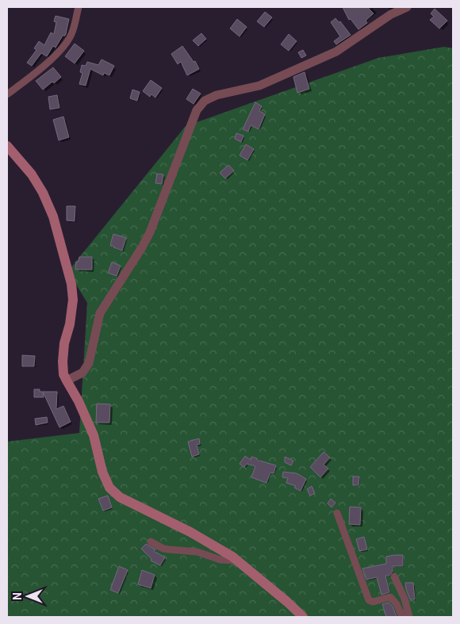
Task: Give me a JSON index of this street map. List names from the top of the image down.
{
  "north": "left"
}
